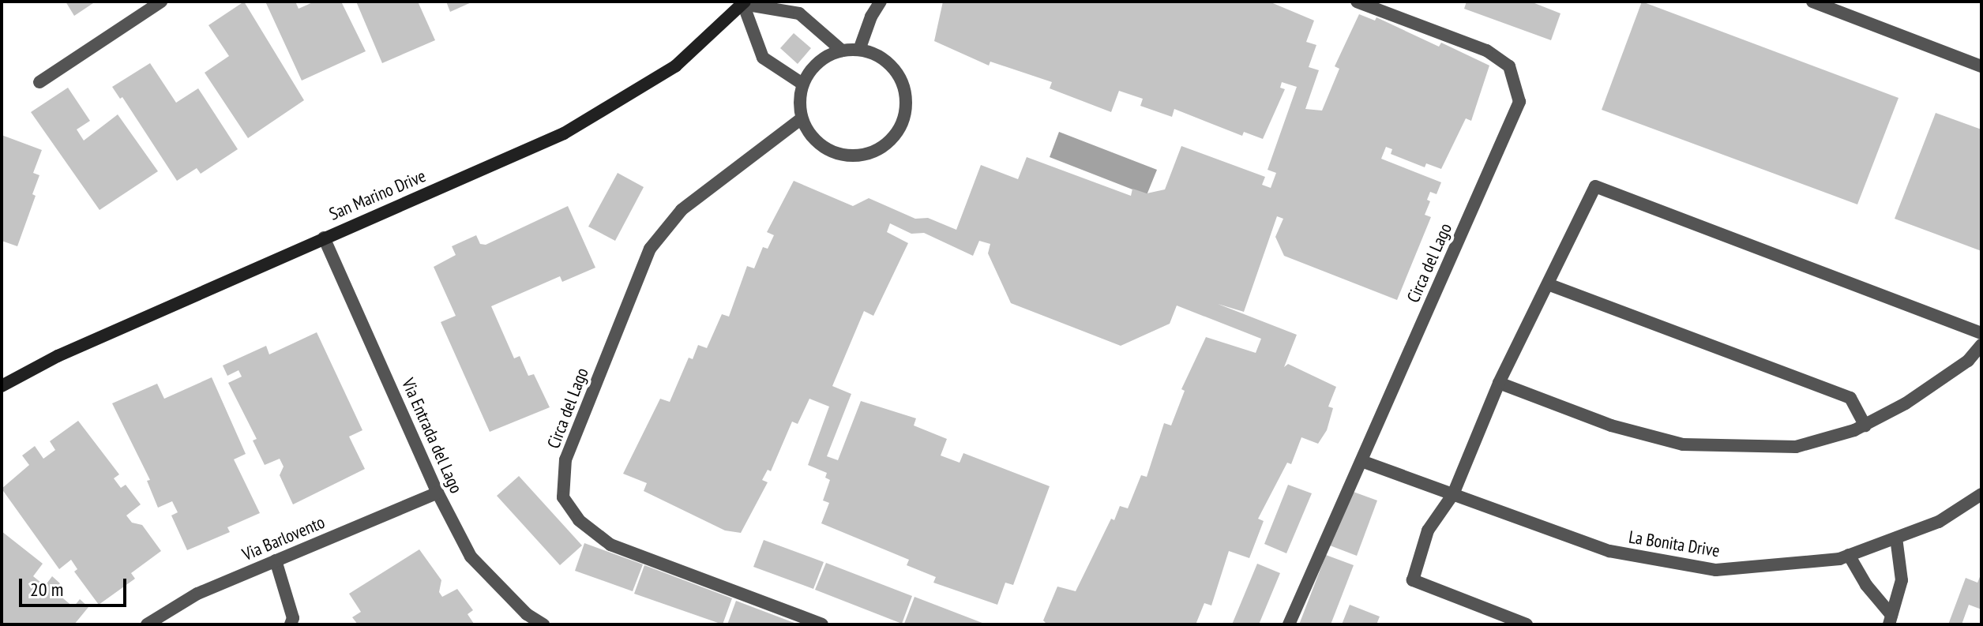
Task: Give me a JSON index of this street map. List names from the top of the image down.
{
  "streets": {
    "street": [
      "San Marino Drive",
      "Circa del Lago",
      "Via Entrada del Lago",
      "Via Barlovento",
      "La Bonita Drive"
    ]
  },
  "crossings": [
    ["San Marino Drive", "Via Entrada del Lago"],
    ["Circa del Lago", "La Bonita Drive"],
    ["Via Entrada del Lago", "Via Barlovento"]
  ],
  "scale_bar": "20 m"
}
